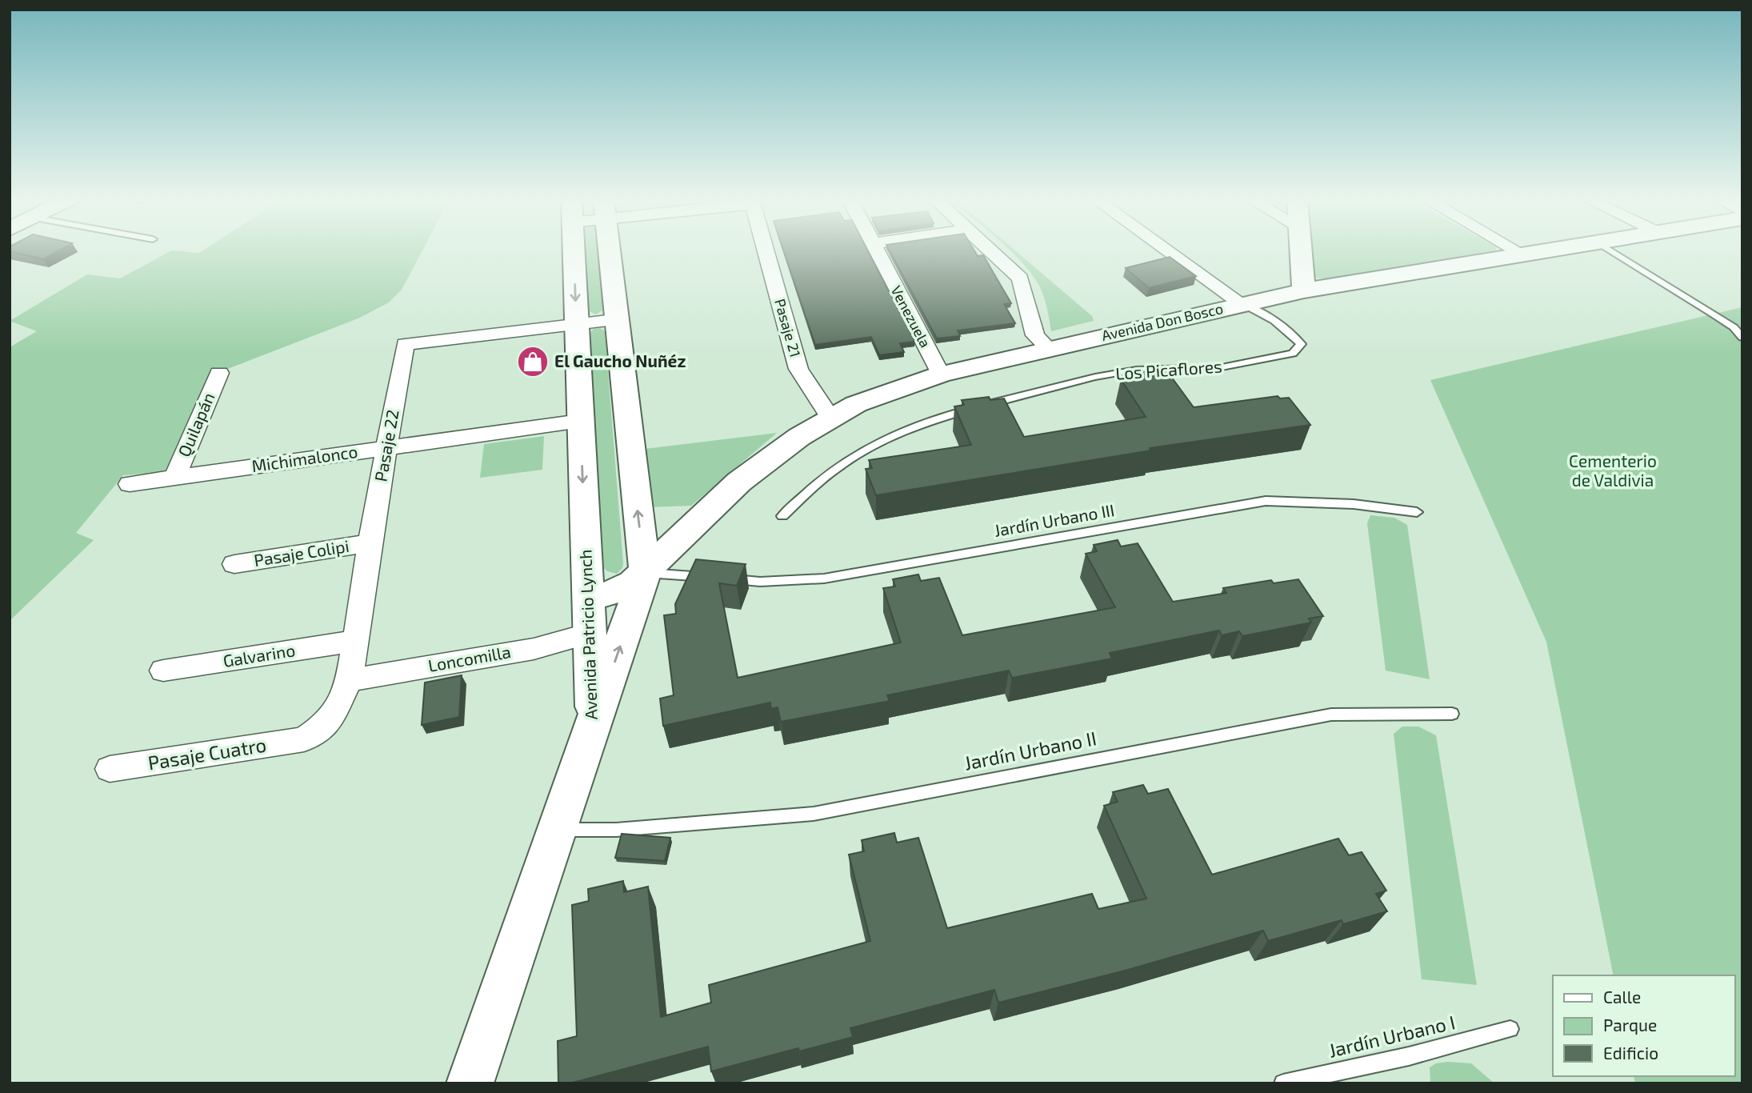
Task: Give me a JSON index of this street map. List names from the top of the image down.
{
  "streets": {
    "main road": ["Avenida Don Bosco", "Avenida Patricio Lynch"],
    "street": [
      "Venezuela",
      "Pasaje 21",
      "Los Picaflores",
      "Quilapán",
      "Pasaje 22",
      "Michimalonco",
      "Pasaje Colipi",
      "Galvarino",
      "Loncomilla",
      "Pasaje Cuatro"
    ],
    "lane": ["Jardín Urbano III", "Jardín Urbano II", "Jardín Urbano I"]
  },
  "crossings": [
    ["Venezuela", "Avenida Don Bosco"],
    ["Avenida Don Bosco", "Pasaje 21"],
    ["Avenida Don Bosco", "Los Picaflores"],
    ["Avenida Don Bosco", "Jardín Urbano III"],
    ["Avenida Don Bosco", "Avenida Patricio Lynch"],
    ["Quilapán", "Michimalonco"],
    ["Pasaje 22", "Michimalonco"],
    ["Pasaje 22", "Pasaje Colipi"],
    ["Pasaje 22", "Avenida Patricio Lynch"],
    ["Pasaje 22", "Galvarino"],
    ["Pasaje 22", "Loncomilla"],
    ["Pasaje 22", "Pasaje Cuatro"],
    ["Michimalonco", "Avenida Patricio Lynch"],
    ["Avenida Patricio Lynch", "Loncomilla"],
    ["Avenida Patricio Lynch", "Jardín Urbano II"]
  ],
  "parks": ["Cementerio de Valdivia"],
  "places": {
    "shop": ["El Gaucho Nuñéz"]
  },
  "legend": ["Calle", "Parque", "Edificio"]
}
